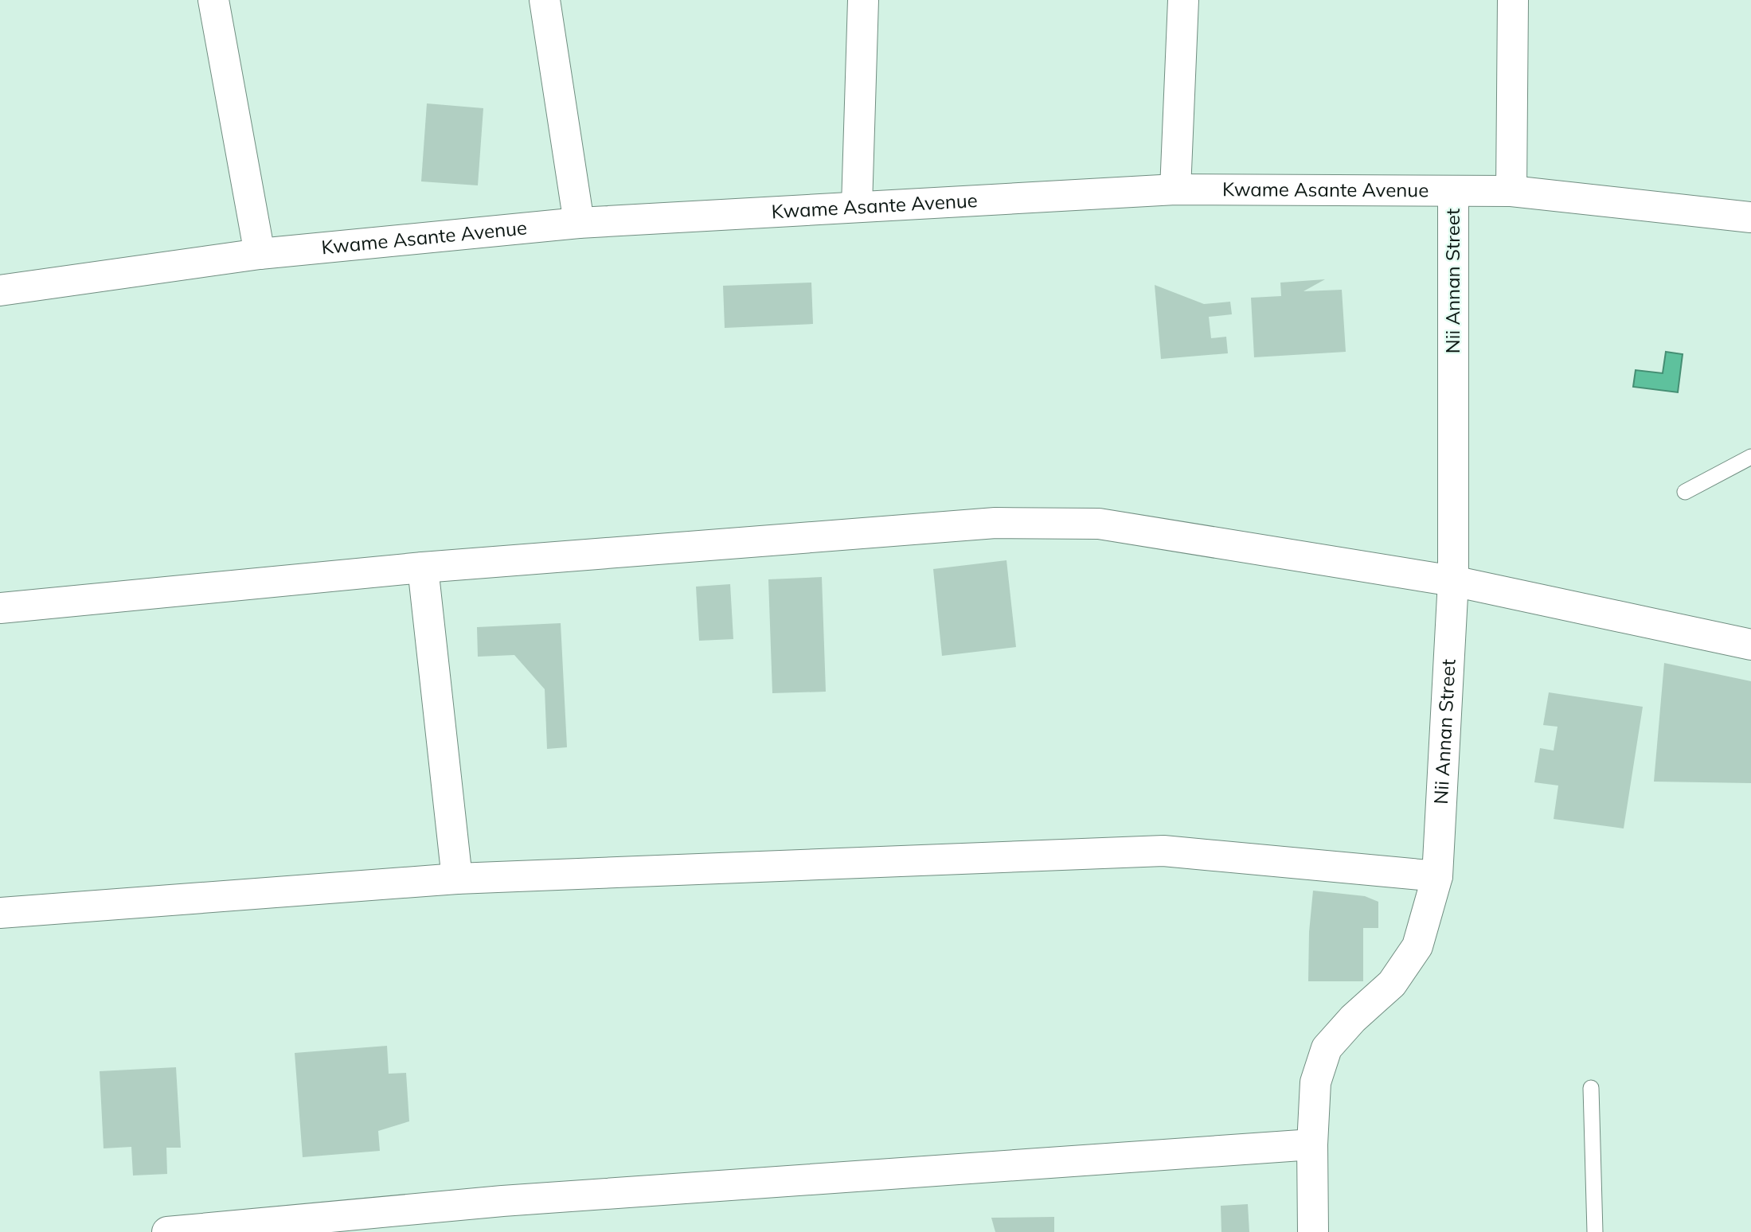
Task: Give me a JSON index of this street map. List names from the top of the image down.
{
  "streets": {
    "street": ["Kwame Asante Avenue", "Nii Annan Street"]
  },
  "crossings": [
    ["Kwame Asante Avenue", "Nii Annan Street"]
  ]
}
